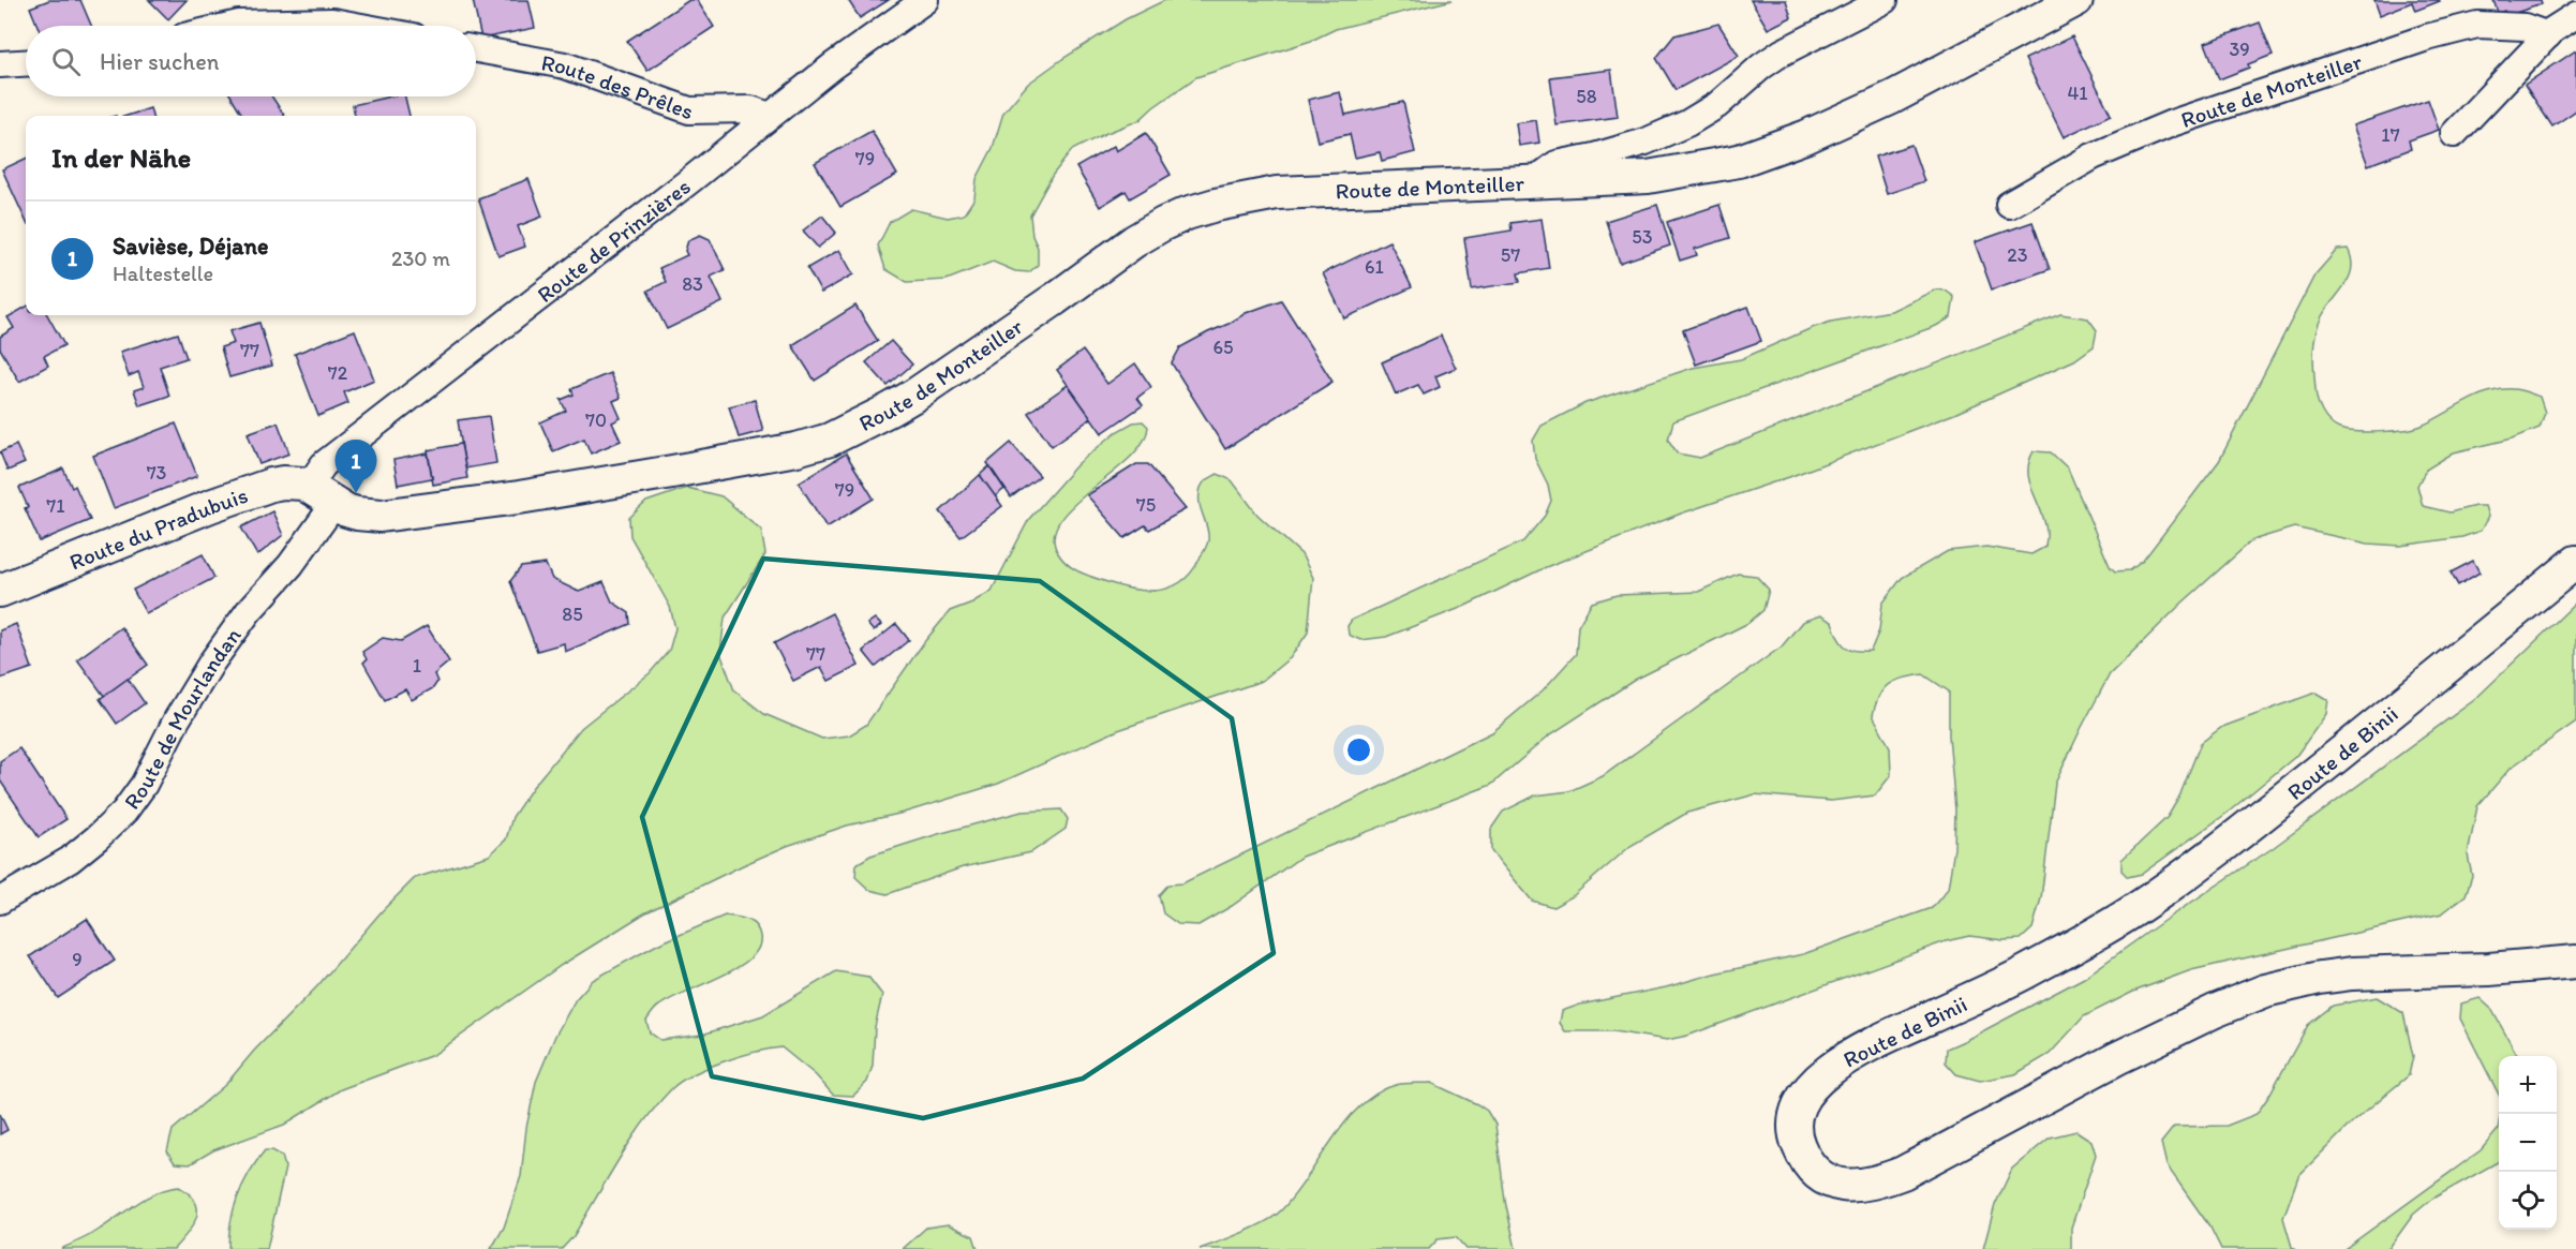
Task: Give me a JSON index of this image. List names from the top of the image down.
{
  "streets": {
    "street": [
      "Route des Prêles",
      "Route de Monteiller",
      "Route de Prinzières",
      "Route du Pradubuis",
      "Route de Mourlandan",
      "Route de Binii"
    ]
  },
  "crossings": [
    ["Route des Prêles", "Route de Prinzières"],
    ["Route de Monteiller", "Route de Prinzières"],
    ["Route de Monteiller", "Route du Pradubuis"],
    ["Route de Monteiller", "Route de Mourlandan"],
    ["Route de Prinzières", "Route du Pradubuis"],
    ["Route de Prinzières", "Route de Mourlandan"],
    ["Route du Pradubuis", "Route de Mourlandan"]
  ],
  "house_numbers": [
    "39",
    "41",
    "58",
    "17",
    "79",
    "53",
    "57",
    "23",
    "61",
    "83",
    "65",
    "77",
    "72",
    "70",
    "73",
    "79",
    "75",
    "71",
    "85",
    "77",
    "1",
    "9"
  ],
  "page": {
    "search": "Hier suchen",
    "heading": "In der Nähe",
    "list": [
      {
        "mark": "1",
        "name": "Savièse, Déjane",
        "note": "Haltestelle",
        "value": "230 m"
      }
    ],
    "pins": "1",
    "map_buttons": ["+", "−"]
  }
}
